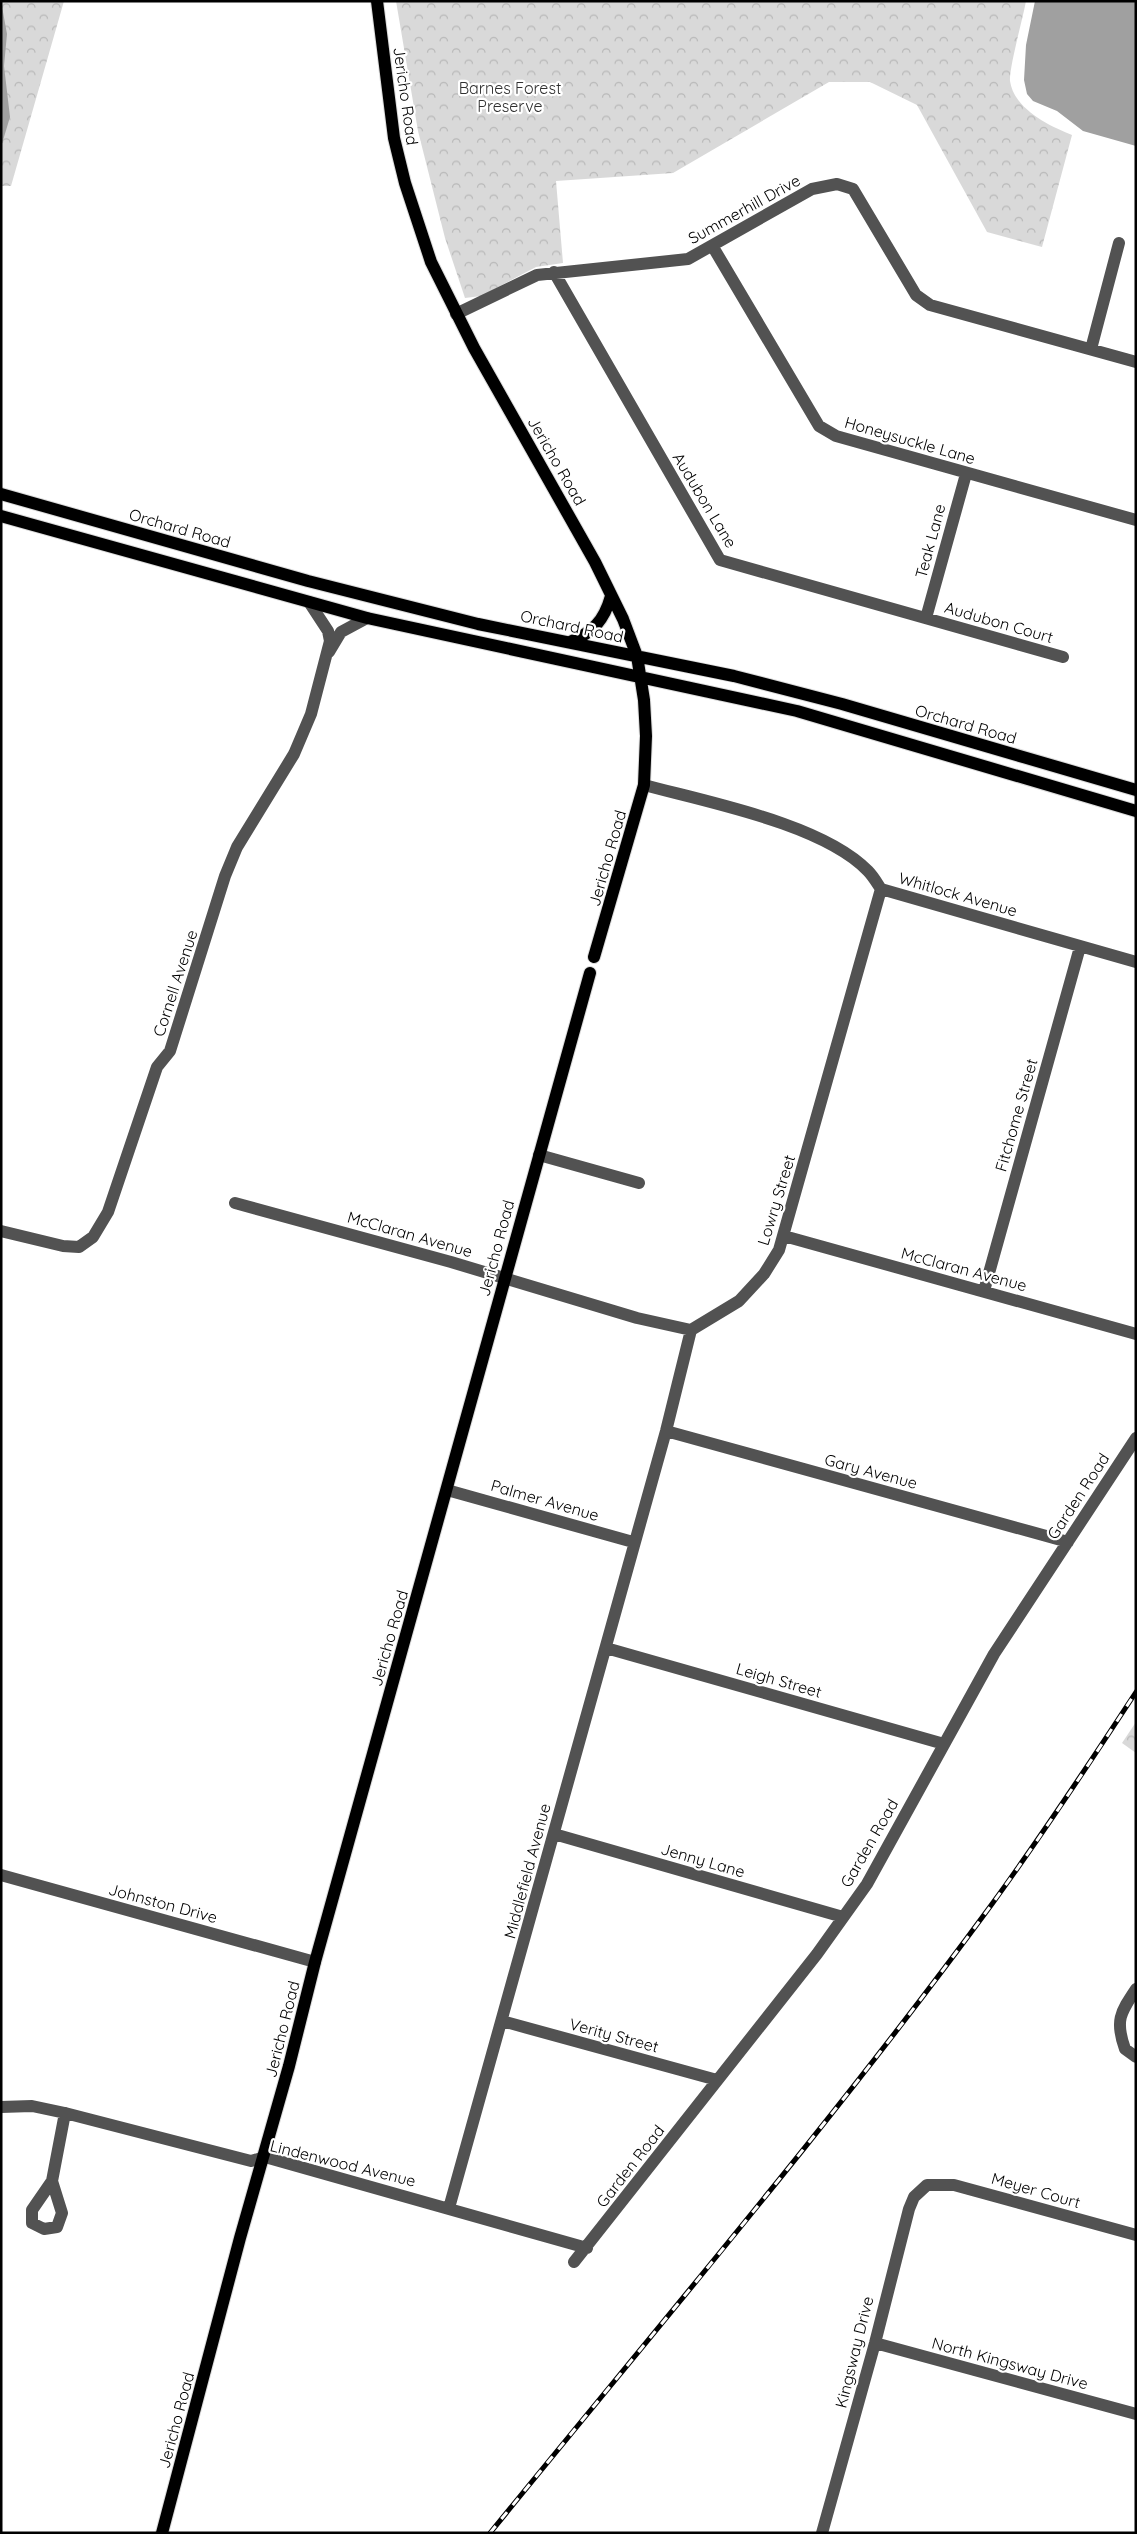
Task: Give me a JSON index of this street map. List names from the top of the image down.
{
  "streets": {
    "main road": ["Jericho Road", "Orchard Road"],
    "street": [
      "Summerhill Drive",
      "Honeysuckle Lane",
      "Audubon Lane",
      "Teak Lane",
      "Audubon Court",
      "Whitlock Avenue",
      "Cornell Avenue",
      "Fitchome Street",
      "Lowry Street",
      "McClaran Avenue",
      "Gary Avenue",
      "Garden Road",
      "Palmer Avenue",
      "Leigh Street",
      "Jenny Lane",
      "Middlefield Avenue",
      "Johnston Drive",
      "Verity Street",
      "Lindenwood Avenue",
      "Meyer Court",
      "Kingsway Drive",
      "North Kingsway Drive"
    ]
  },
  "crossings": [
    ["Jericho Road", "Summerhill Drive"],
    ["Jericho Road", "Orchard Road"],
    ["Jericho Road", "Whitlock Avenue"],
    ["Jericho Road", "McClaran Avenue"],
    ["Jericho Road", "Palmer Avenue"],
    ["Jericho Road", "Johnston Drive"],
    ["Jericho Road", "Lindenwood Avenue"],
    ["Summerhill Drive", "Honeysuckle Lane"],
    ["Summerhill Drive", "Audubon Lane"],
    ["Honeysuckle Lane", "Teak Lane"],
    ["Audubon Lane", "Teak Lane"],
    ["Audubon Lane", "Audubon Court"],
    ["Orchard Road", "Cornell Avenue"],
    ["Teak Lane", "Audubon Court"],
    ["Whitlock Avenue", "Fitchome Street"],
    ["Whitlock Avenue", "Lowry Street"],
    ["Fitchome Street", "McClaran Avenue"],
    ["Lowry Street", "McClaran Avenue"],
    ["Gary Avenue", "Garden Road"],
    ["Garden Road", "Leigh Street"],
    ["Garden Road", "Jenny Lane"],
    ["Garden Road", "Verity Street"],
    ["Garden Road", "Lindenwood Avenue"],
    ["Palmer Avenue", "Middlefield Avenue"],
    ["Leigh Street", "Middlefield Avenue"],
    ["Jenny Lane", "Middlefield Avenue"],
    ["Middlefield Avenue", "Verity Street"],
    ["Middlefield Avenue", "Lindenwood Avenue"],
    ["Meyer Court", "Kingsway Drive"],
    ["Kingsway Drive", "North Kingsway Drive"]
  ],
  "parks": ["Barnes Forest Preserve"]
}
